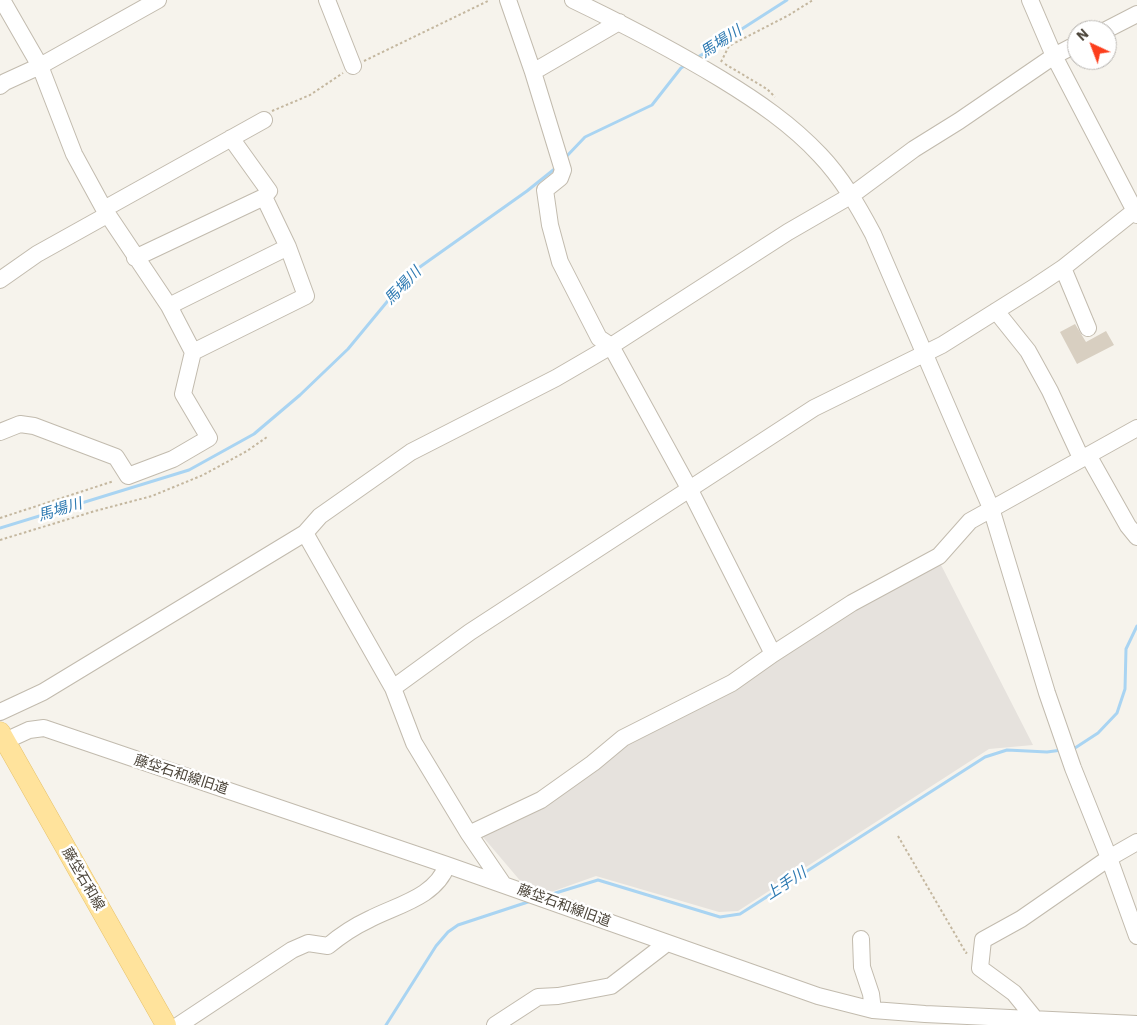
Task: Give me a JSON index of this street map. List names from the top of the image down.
{
  "streets": {
    "main road": ["藤垈石和線"],
    "street": ["藤垈石和線旧道"]
  },
  "crossings": [
    ["藤垈石和線旧道", "藤垈石和線"]
  ],
  "water": ["馬場川", "上手川"],
  "north": "top left"
}
